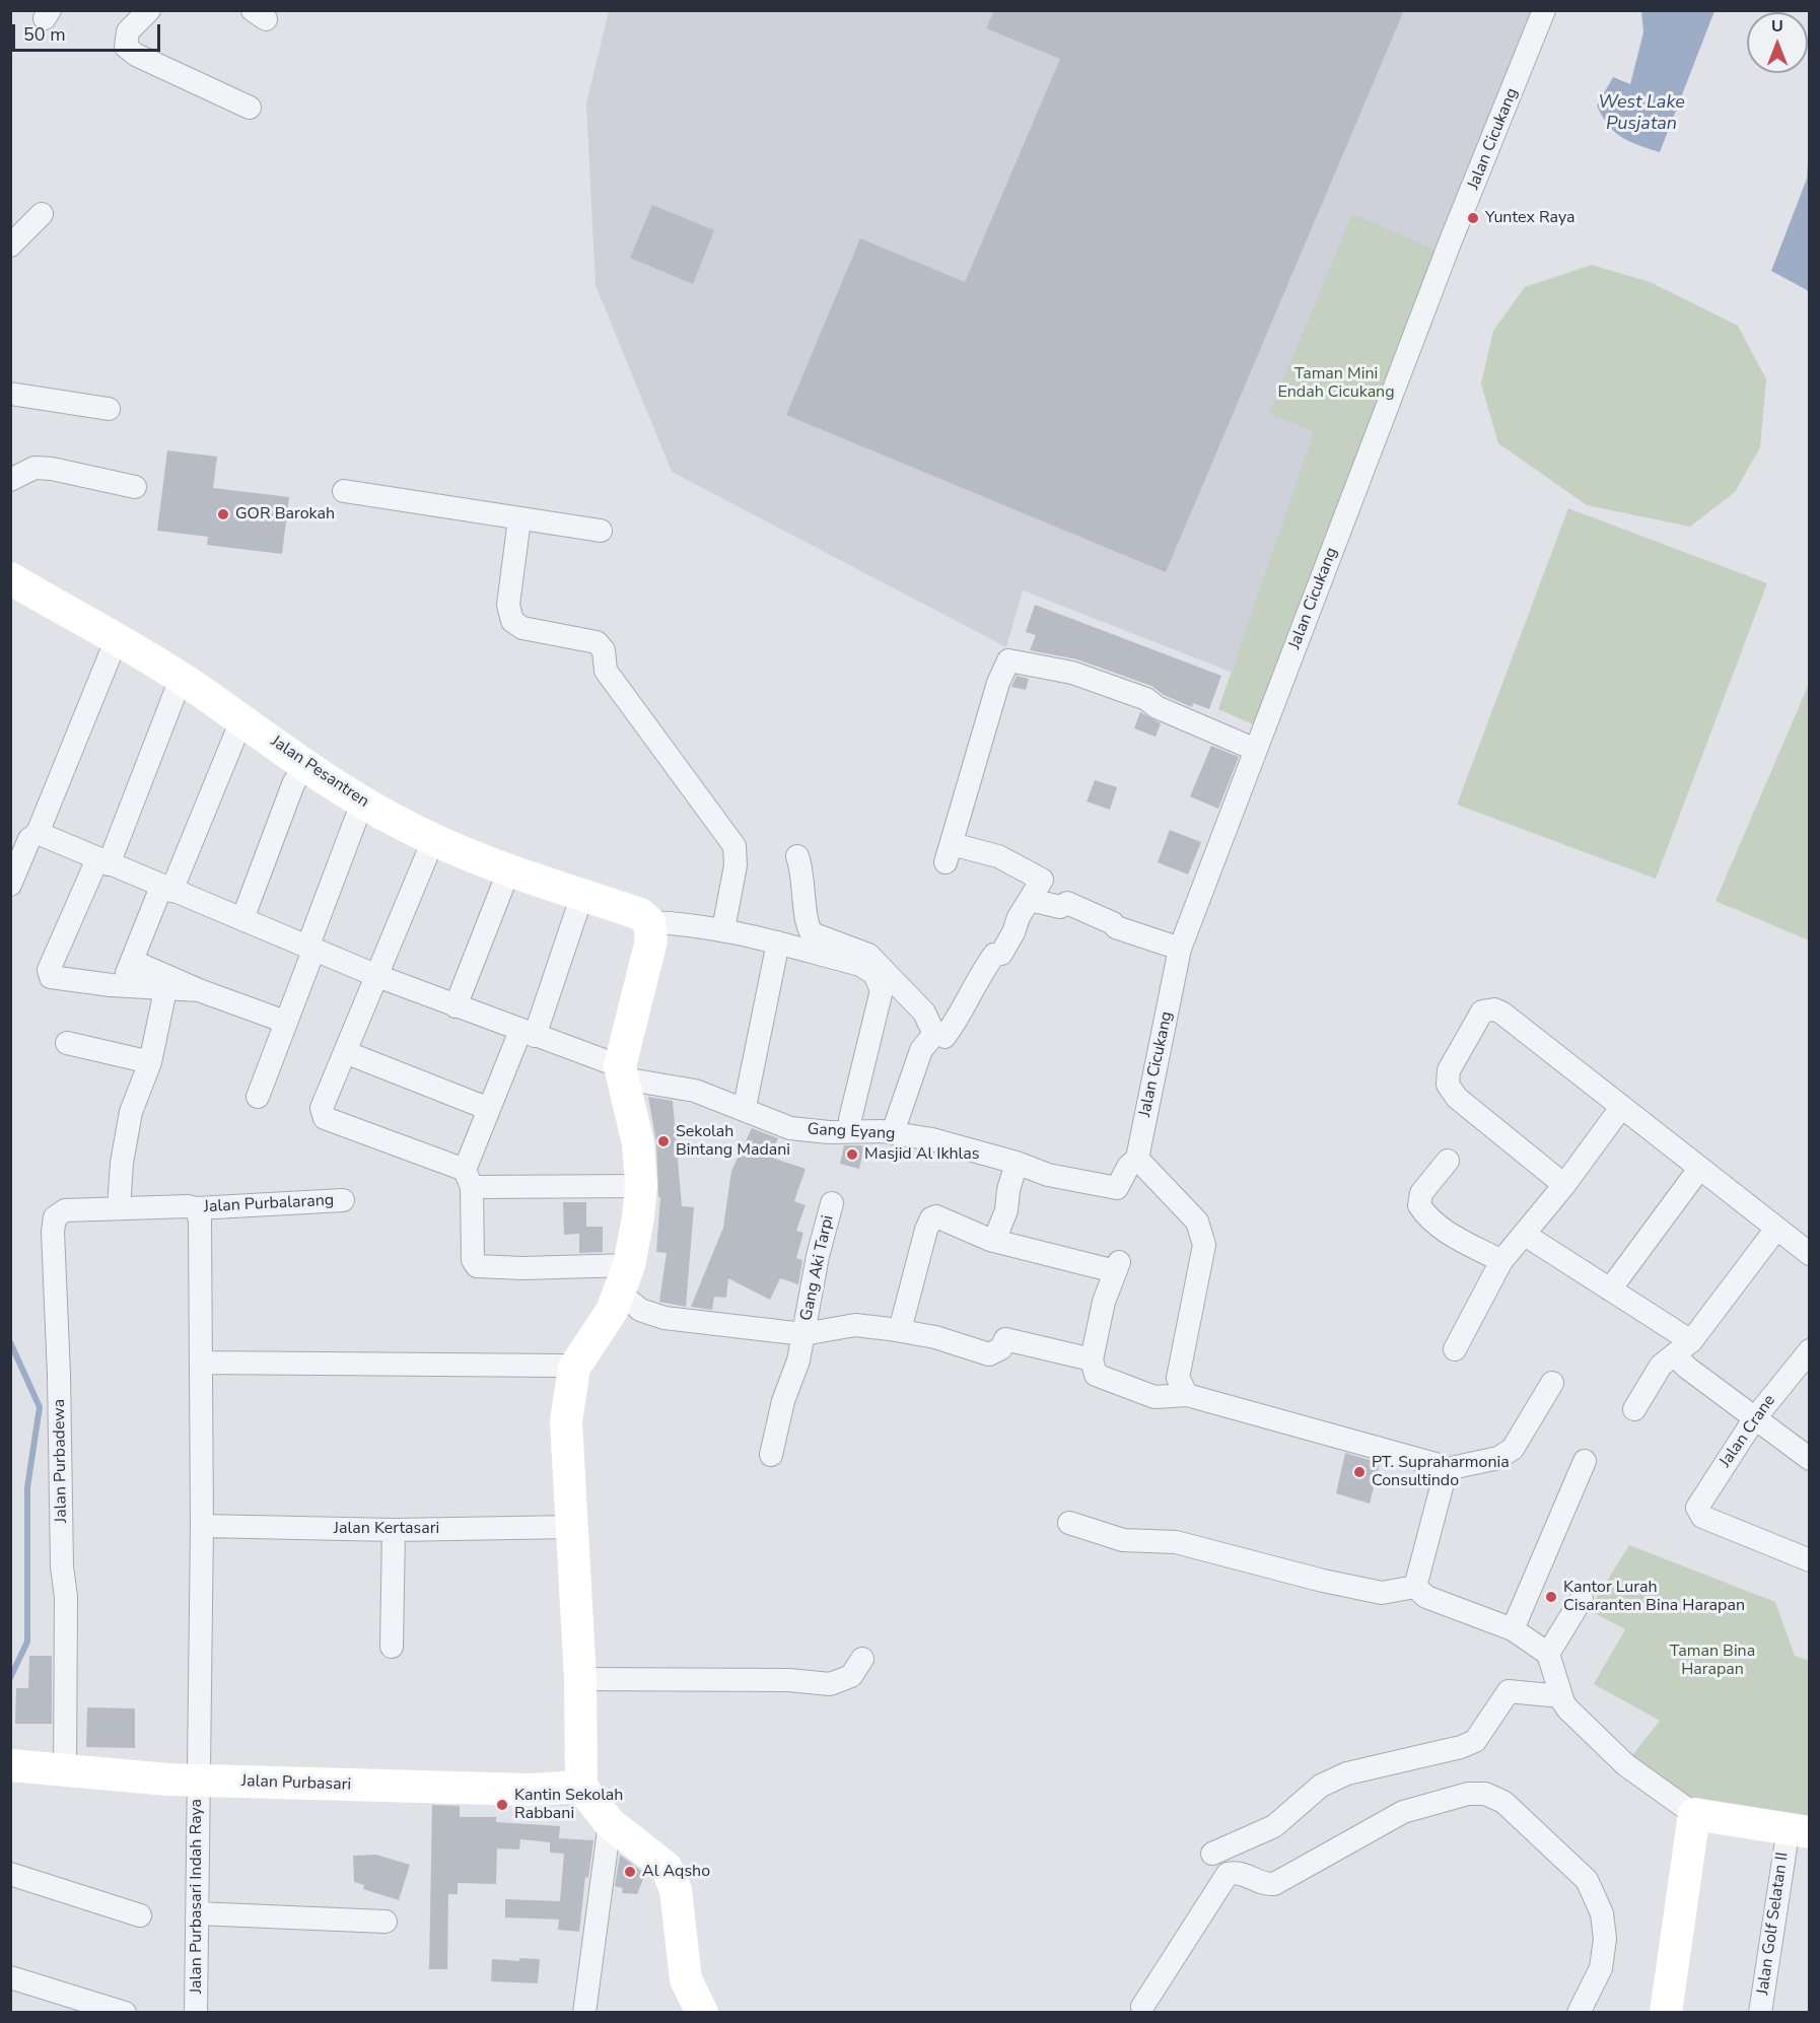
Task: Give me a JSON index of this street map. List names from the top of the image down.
{
  "streets": {
    "street": [
      "Jalan Cicukang",
      "Jalan Pesantren",
      "Gang Eyang",
      "Jalan Purbalarang",
      "Gang Aki Tarpi",
      "Jalan Crane",
      "Jalan Purbadewa",
      "Jalan Kertasari",
      "Jalan Purbasari",
      "Jalan Purbasari Indah Raya",
      "Jalan Golf Selatan II"
    ]
  },
  "crossings": [
    ["Jalan Cicukang", "Gang Eyang"],
    ["Jalan Purbalarang", "Jalan Purbadewa"],
    ["Jalan Purbalarang", "Jalan Purbasari Indah Raya"],
    ["Jalan Purbadewa", "Jalan Purbasari"],
    ["Jalan Kertasari", "Jalan Purbasari Indah Raya"],
    ["Jalan Purbasari", "Jalan Purbasari Indah Raya"]
  ],
  "water": ["West Lake Pusjatan"],
  "parks": ["Taman Mini Endah Cicukang", "Taman Bina Harapan"],
  "places": [
    "Yuntex Raya",
    "GOR Barokah",
    "Sekolah Bintang Madani",
    "Masjid Al Ikhlas",
    "PT. Supraharmonia Consultindo",
    "Kantor Lurah Cisaranten Bina Harapan",
    "Kantin Sekolah Rabbani",
    "Al Aqsho"
  ],
  "scale_bar": "50 m",
  "north": "top"
}
